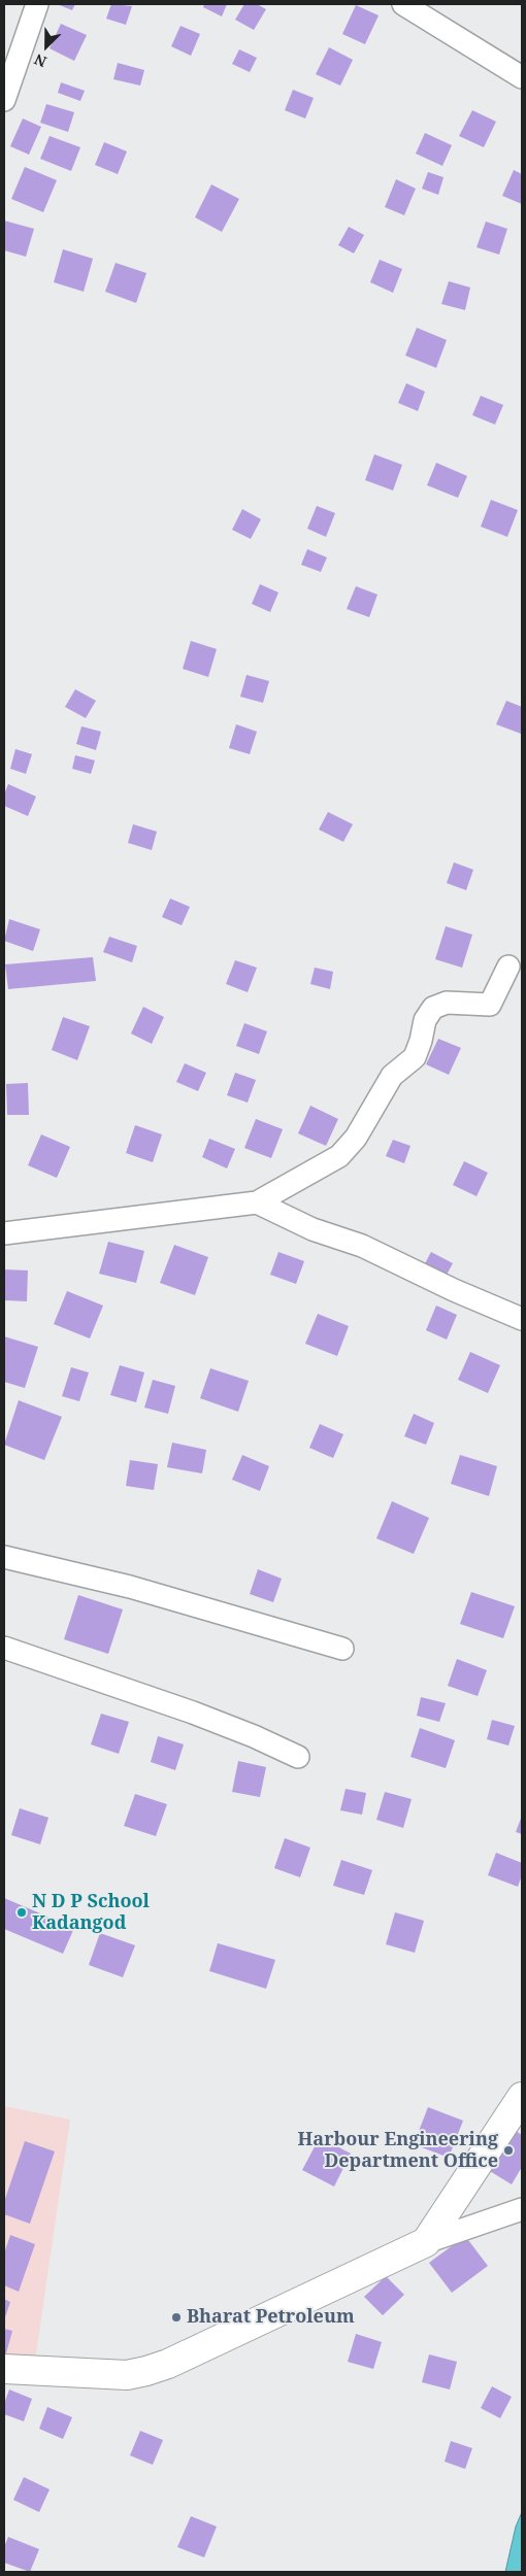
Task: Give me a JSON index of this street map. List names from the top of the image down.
{
  "places": ["N D P School Kadangod", "Harbour Engineering Department Office", "Bharat Petroleum"],
  "north": "bottom left"
}
